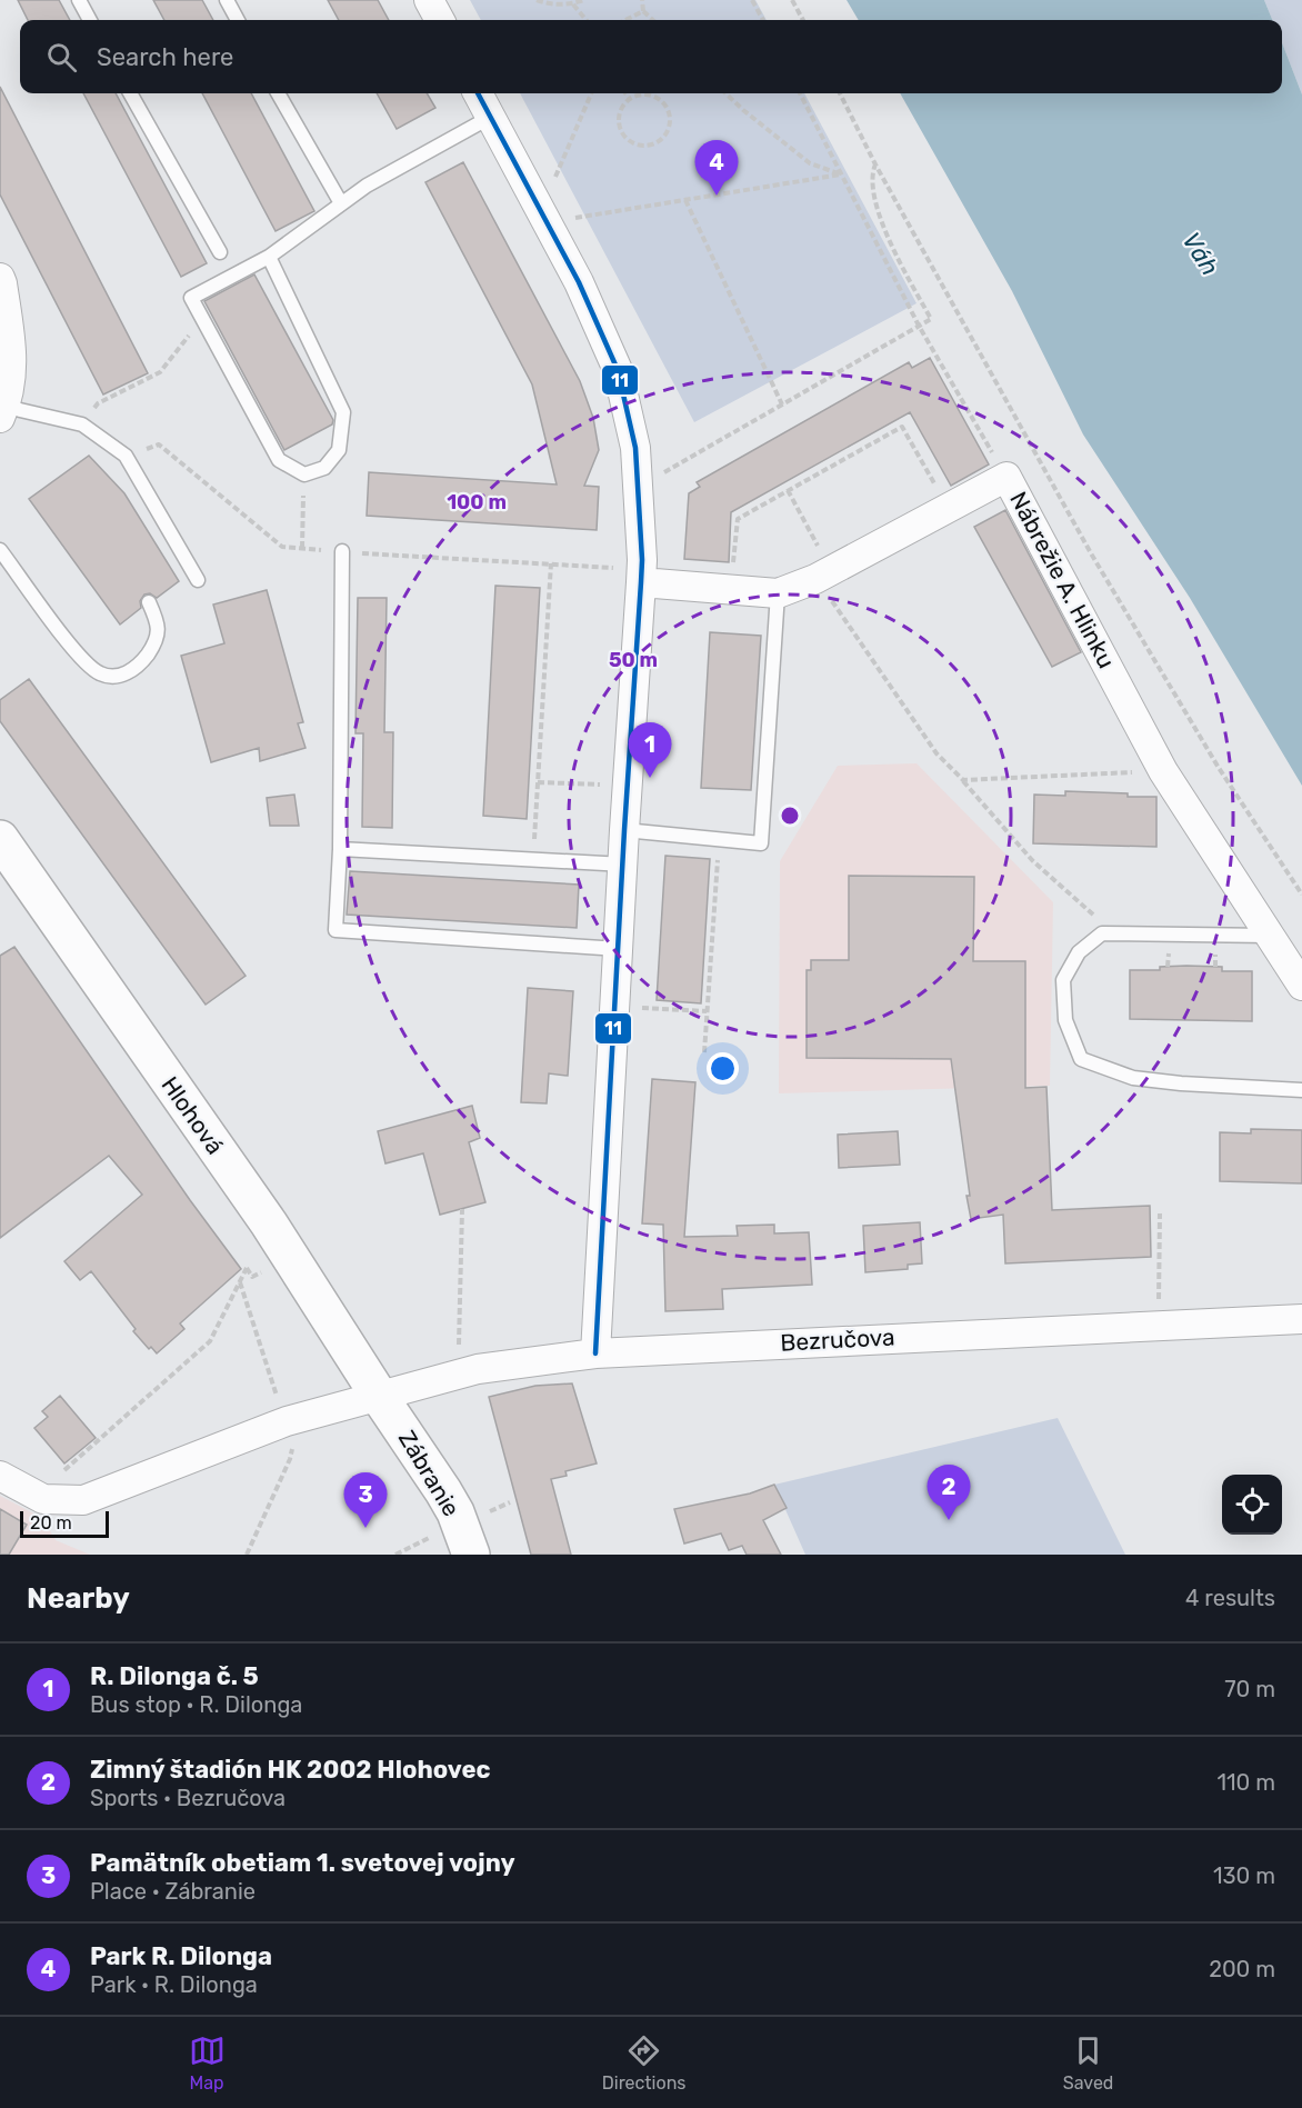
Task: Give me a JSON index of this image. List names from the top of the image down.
{
  "streets": {
    "main road": ["Hlohová", "Zábranie"],
    "street": ["Nábrežie A. Hlinku", "Bezručova"]
  },
  "crossings": [
    ["Hlohová", "Bezručova"],
    ["Hlohová", "Zábranie"],
    ["Bezručova", "Zábranie"]
  ],
  "water": ["Váh"],
  "lines": ["transit line 11"],
  "scale_bar": "20 m",
  "page": {
    "search": "Search here",
    "pins": [
      "4",
      "1",
      "2",
      "3"
    ],
    "scale": "20 m",
    "heading": ["Nearby", "4 results"],
    "list": [
      {
        "mark": "1",
        "name": "R. Dilonga č. 5",
        "note": "Bus stop · R. Dilonga",
        "value": "70 m"
      },
      {
        "mark": "2",
        "name": "Zimný štadión HK 2002 Hlohovec",
        "note": "Sports · Bezručova",
        "value": "110 m"
      },
      {
        "mark": "3",
        "name": "Pamätník obetiam 1. svetovej vojny",
        "note": "Place · Zábranie",
        "value": "130 m"
      },
      {
        "mark": "4",
        "name": "Park R. Dilonga",
        "note": "Park · R. Dilonga",
        "value": "200 m"
      }
    ],
    "nav": ["Map", "Directions", "Saved"]
  },
  "rings": ["100 m", "50 m"]
}
